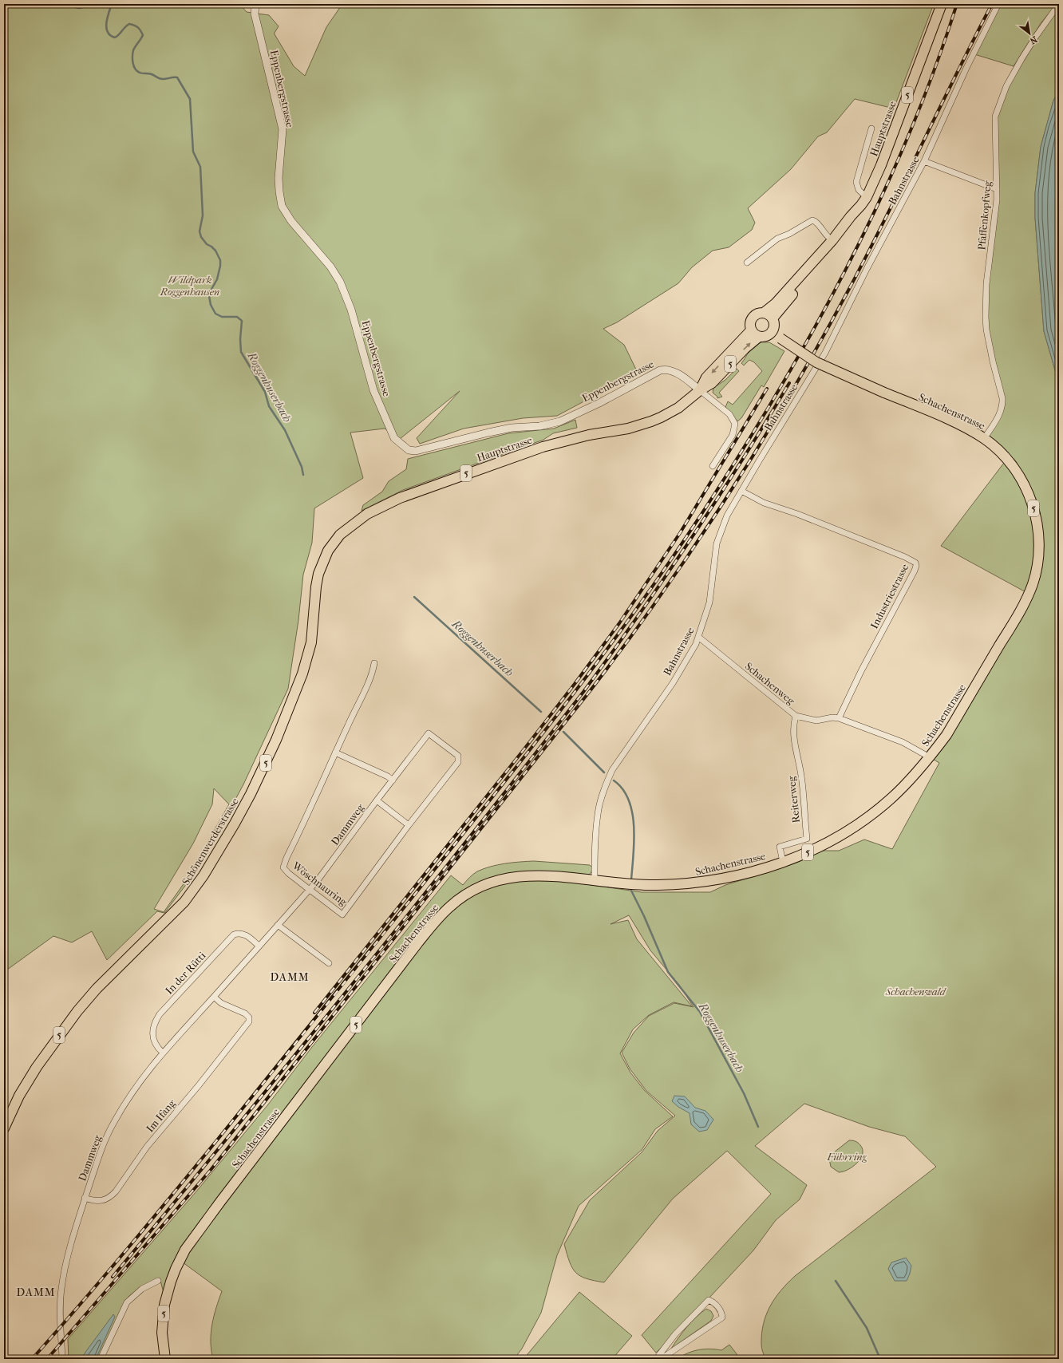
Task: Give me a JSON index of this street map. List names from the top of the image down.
{
  "streets": {
    "main road": [
      "5",
      "Hauptstrasse",
      "Schachenstrasse",
      "Schönenwerderstrasse"
    ],
    "street": [
      "Eppenbergstrasse",
      "Bahnstrasse",
      "Pfaffenkopfweg",
      "Industriestrasse",
      "Schachenweg",
      "Reiterweg",
      "Dammweg",
      "Wöschnauring",
      "In der Rütti",
      "Im Ifang"
    ]
  },
  "crossings": [
    ["Eppenbergstrasse", "Hauptstrasse"],
    ["Hauptstrasse", "Schachenstrasse"],
    ["Hauptstrasse", "Schönenwerderstrasse"],
    ["Bahnstrasse", "Schachenstrasse"],
    ["Bahnstrasse", "Industriestrasse"],
    ["Bahnstrasse", "Schachenweg"],
    ["Pfaffenkopfweg", "Schachenstrasse"],
    ["Schachenstrasse", "Reiterweg"],
    ["Industriestrasse", "Schachenweg"],
    ["Schachenweg", "Reiterweg"],
    ["Dammweg", "Wöschnauring"],
    ["Dammweg", "In der Rütti"],
    ["Dammweg", "Im Ifang"]
  ],
  "districts": ["DAMM", "DAMM"],
  "water": ["Roggenhuserbach"],
  "parks": ["Wildpark Roggenhausen", "Schachenwald", "Führring"],
  "north": "bottom right"
}
